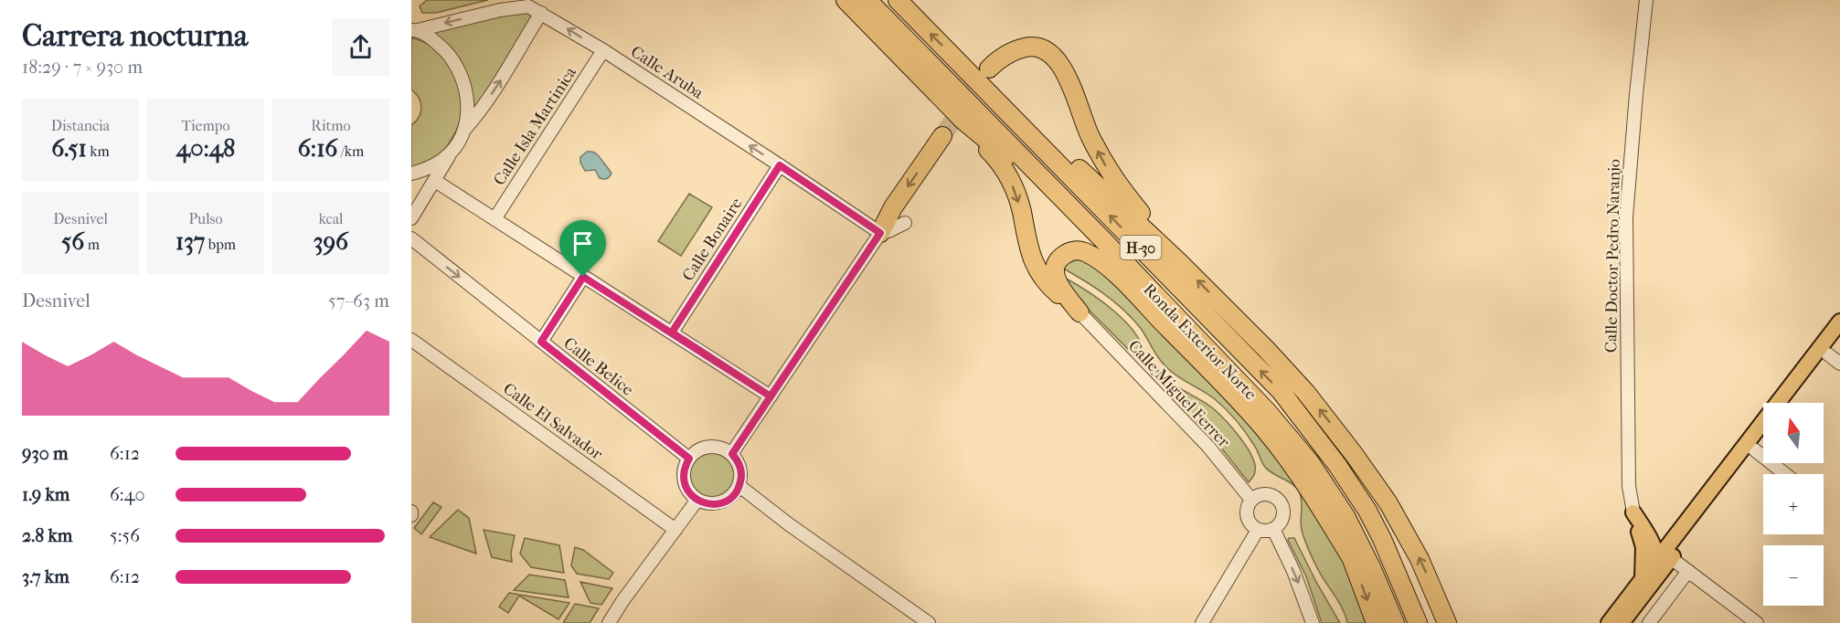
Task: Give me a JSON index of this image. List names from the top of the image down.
{
  "streets": {
    "highway": ["H-30", "Ronda Exterior Norte"],
    "street": [
      "Calle Aruba",
      "Calle Isla Martinica",
      "Calle Bonaire",
      "Calle Doctor Pedro Naranjo",
      "Calle Belice",
      "Calle Miguel Ferrer",
      "Calle El Salvador"
    ]
  },
  "crossings": [
    ["Calle Aruba", "Calle Isla Martinica"],
    ["Calle Aruba", "Calle Bonaire"]
  ],
  "one_way": ["Calle Aruba"],
  "north": "top",
  "page": {
    "heading": ["Carrera nocturna", "18:29 · 7 × 930 m"],
    "stats": [
      ["Distancia", "6.51 km"],
      ["Tiempo", "40:48"],
      ["Ritmo", "6:16 /km"],
      ["Desnivel", "56 m"],
      ["Pulso", "137 bpm"],
      ["kcal", "396"]
    ],
    "chart": ["Desnivel", "57–63 m"],
    "map_buttons": ["+", "−"],
    "list": [
      {
        "name": "930 m",
        "note": "6:12"
      },
      {
        "name": "1.9 km",
        "note": "6:40"
      },
      {
        "name": "2.8 km",
        "note": "5:56"
      },
      {
        "name": "3.7 km",
        "note": "6:12"
      }
    ]
  }
}
